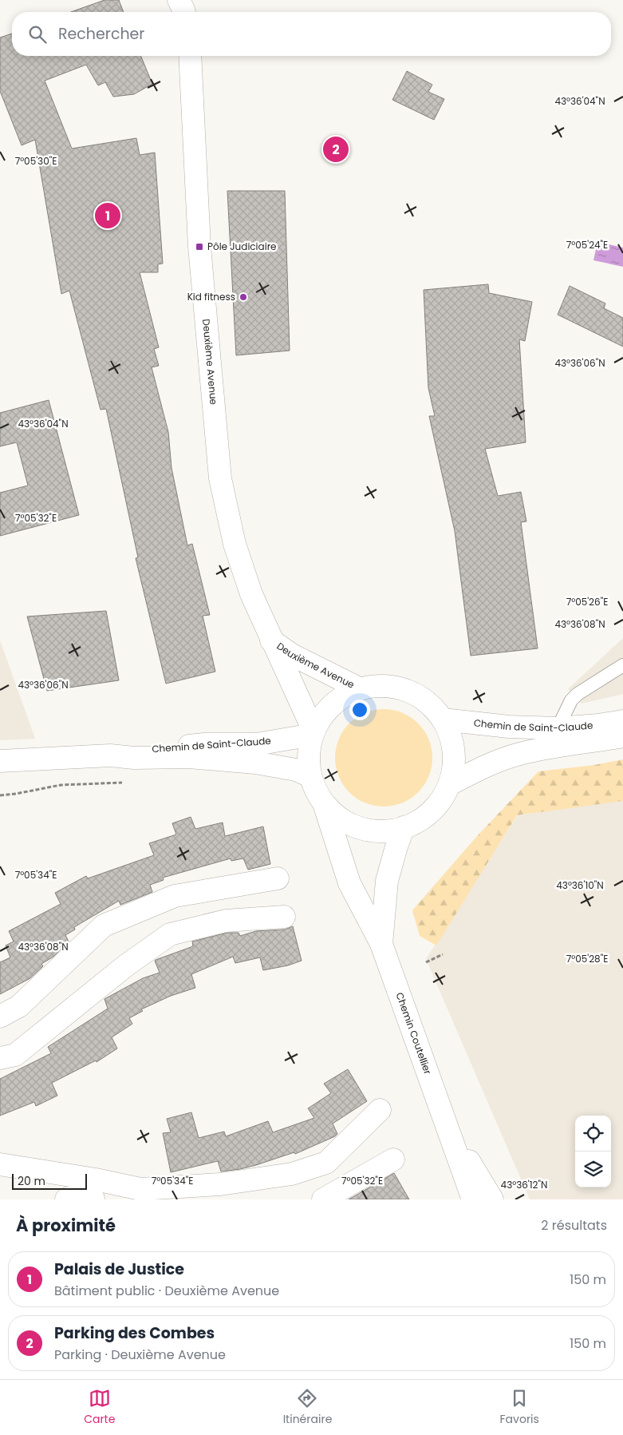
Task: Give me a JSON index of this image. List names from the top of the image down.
{
  "streets": {
    "street": ["Deuxième Avenue", "Chemin de Saint-Claude", "Chemin Coutellier"]
  },
  "crossings": [
    ["Deuxième Avenue", "Chemin de Saint-Claude"]
  ],
  "places": {
    "transit": ["Pôle Judiciaire"],
    "other": ["Kid fitness"]
  },
  "scale_bar": "20 m",
  "page": {
    "search": "Rechercher",
    "pins": ["2", "1"],
    "scale": "20 m",
    "heading": ["À proximité", "2 résultats"],
    "list": [
      {
        "mark": "1",
        "name": "Palais de Justice",
        "note": "Bâtiment public · Deuxième Avenue",
        "value": "150 m"
      },
      {
        "mark": "2",
        "name": "Parking des Combes",
        "note": "Parking · Deuxième Avenue",
        "value": "150 m"
      }
    ],
    "nav": ["Carte", "Itinéraire", "Favoris"]
  },
  "coordinates": [
    "43°36'04\"N",
    "7°05'30\"E",
    "7°05'24\"E",
    "43°36'06\"N",
    "7°05'32\"E",
    "7°05'26\"E",
    "43°36'08\"N",
    "7°05'34\"E",
    "43°36'10\"N",
    "7°05'28\"E",
    "43°36'12\"N"
  ]
}
